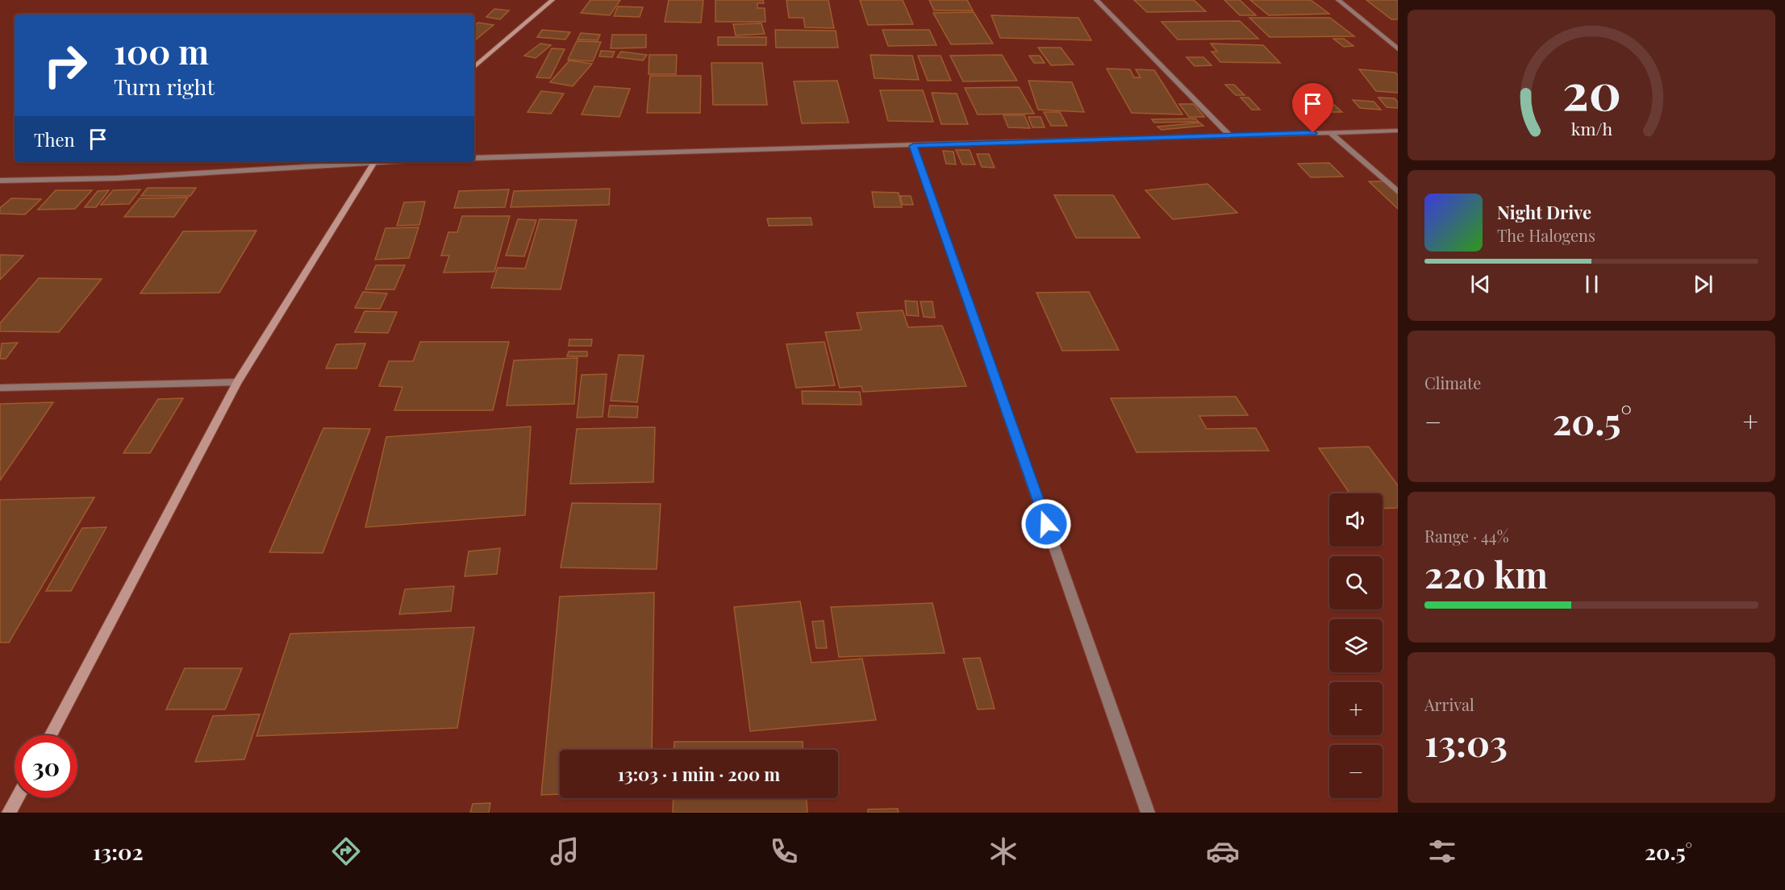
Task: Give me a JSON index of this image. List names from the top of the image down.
{
  "page": {
    "turn": ["100 m", "Turn right"],
    "then": "Then",
    "song": ["Night Drive", "The Halogens"],
    "tile": [
      "Climate",
      ["Range · 44%", "220 km"],
      ["Arrival", "13:03"]
    ],
    "heat": ["−", "20.5°", "+"],
    "map_buttons": ["+", "−"],
    "limit": "30",
    "trip": "13:03 · 1 min · 200 m",
    "tabs": ["13:02", "20.5°"],
    "gauge": ["20", "km/h"]
  }
}
